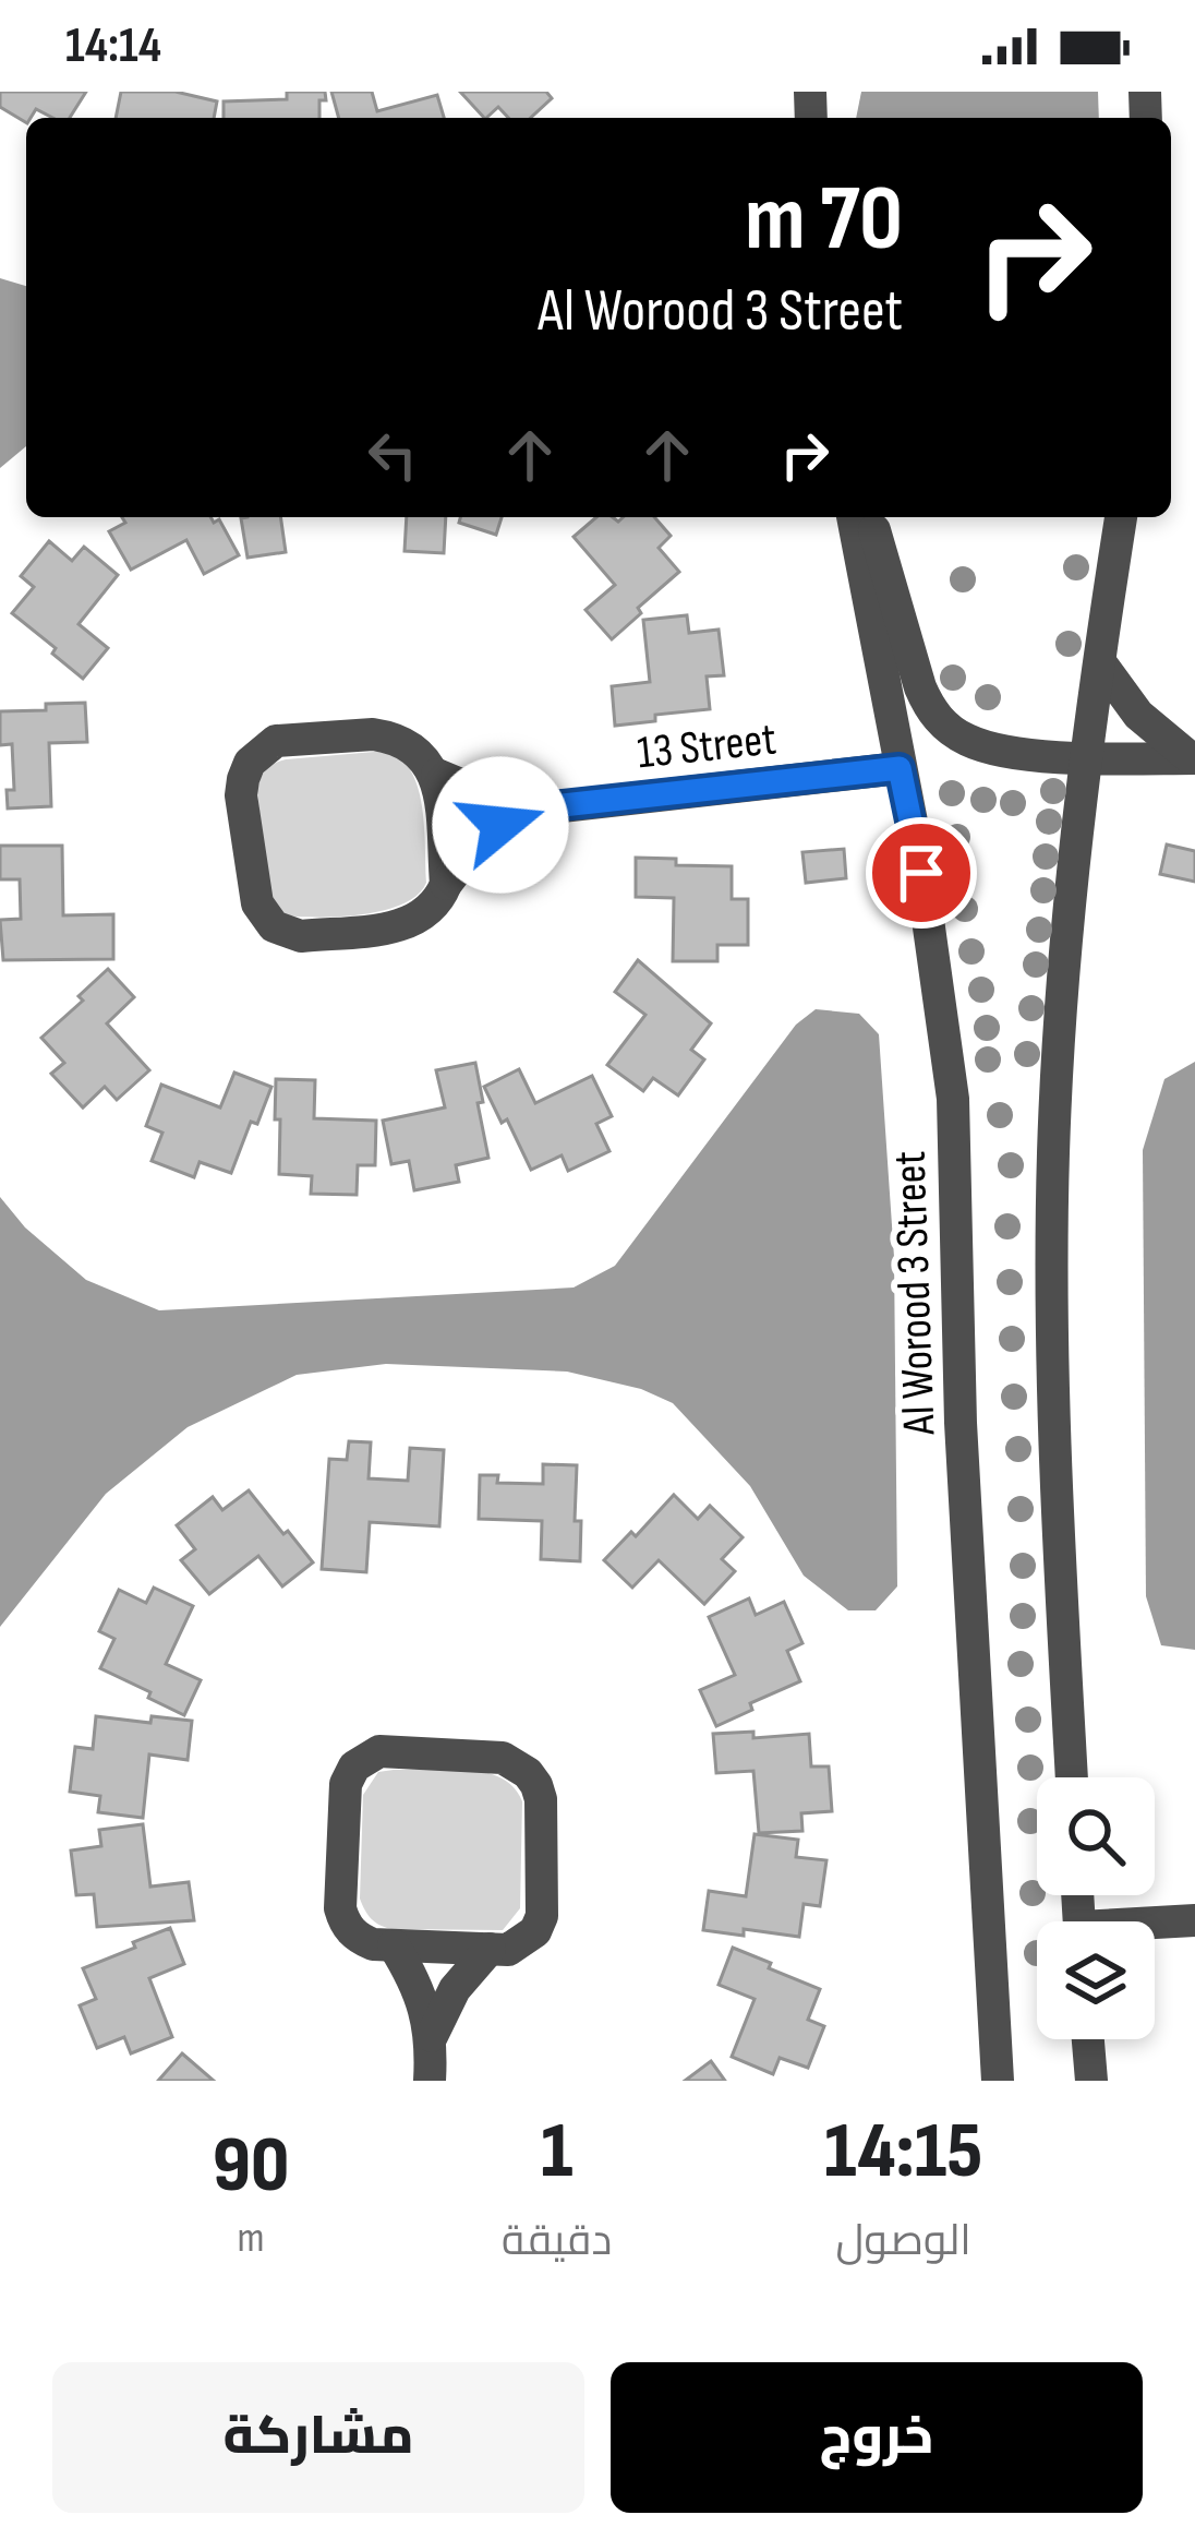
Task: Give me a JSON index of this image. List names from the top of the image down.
{
  "streets": {
    "street": ["13 Street", "Al Worood 3 Street"]
  },
  "crossings": [
    ["13 Street", "Al Worood 3 Street"]
  ],
  "page": {
    "status": "14:14",
    "turn": ["70 m", "Al Worood 3 Street"],
    "eta": [
      "14:15",
      "الوصول",
      "1",
      "دقيقة",
      "90",
      "m"
    ],
    "buttons": ["خروج", "مشاركة"]
  }
}
